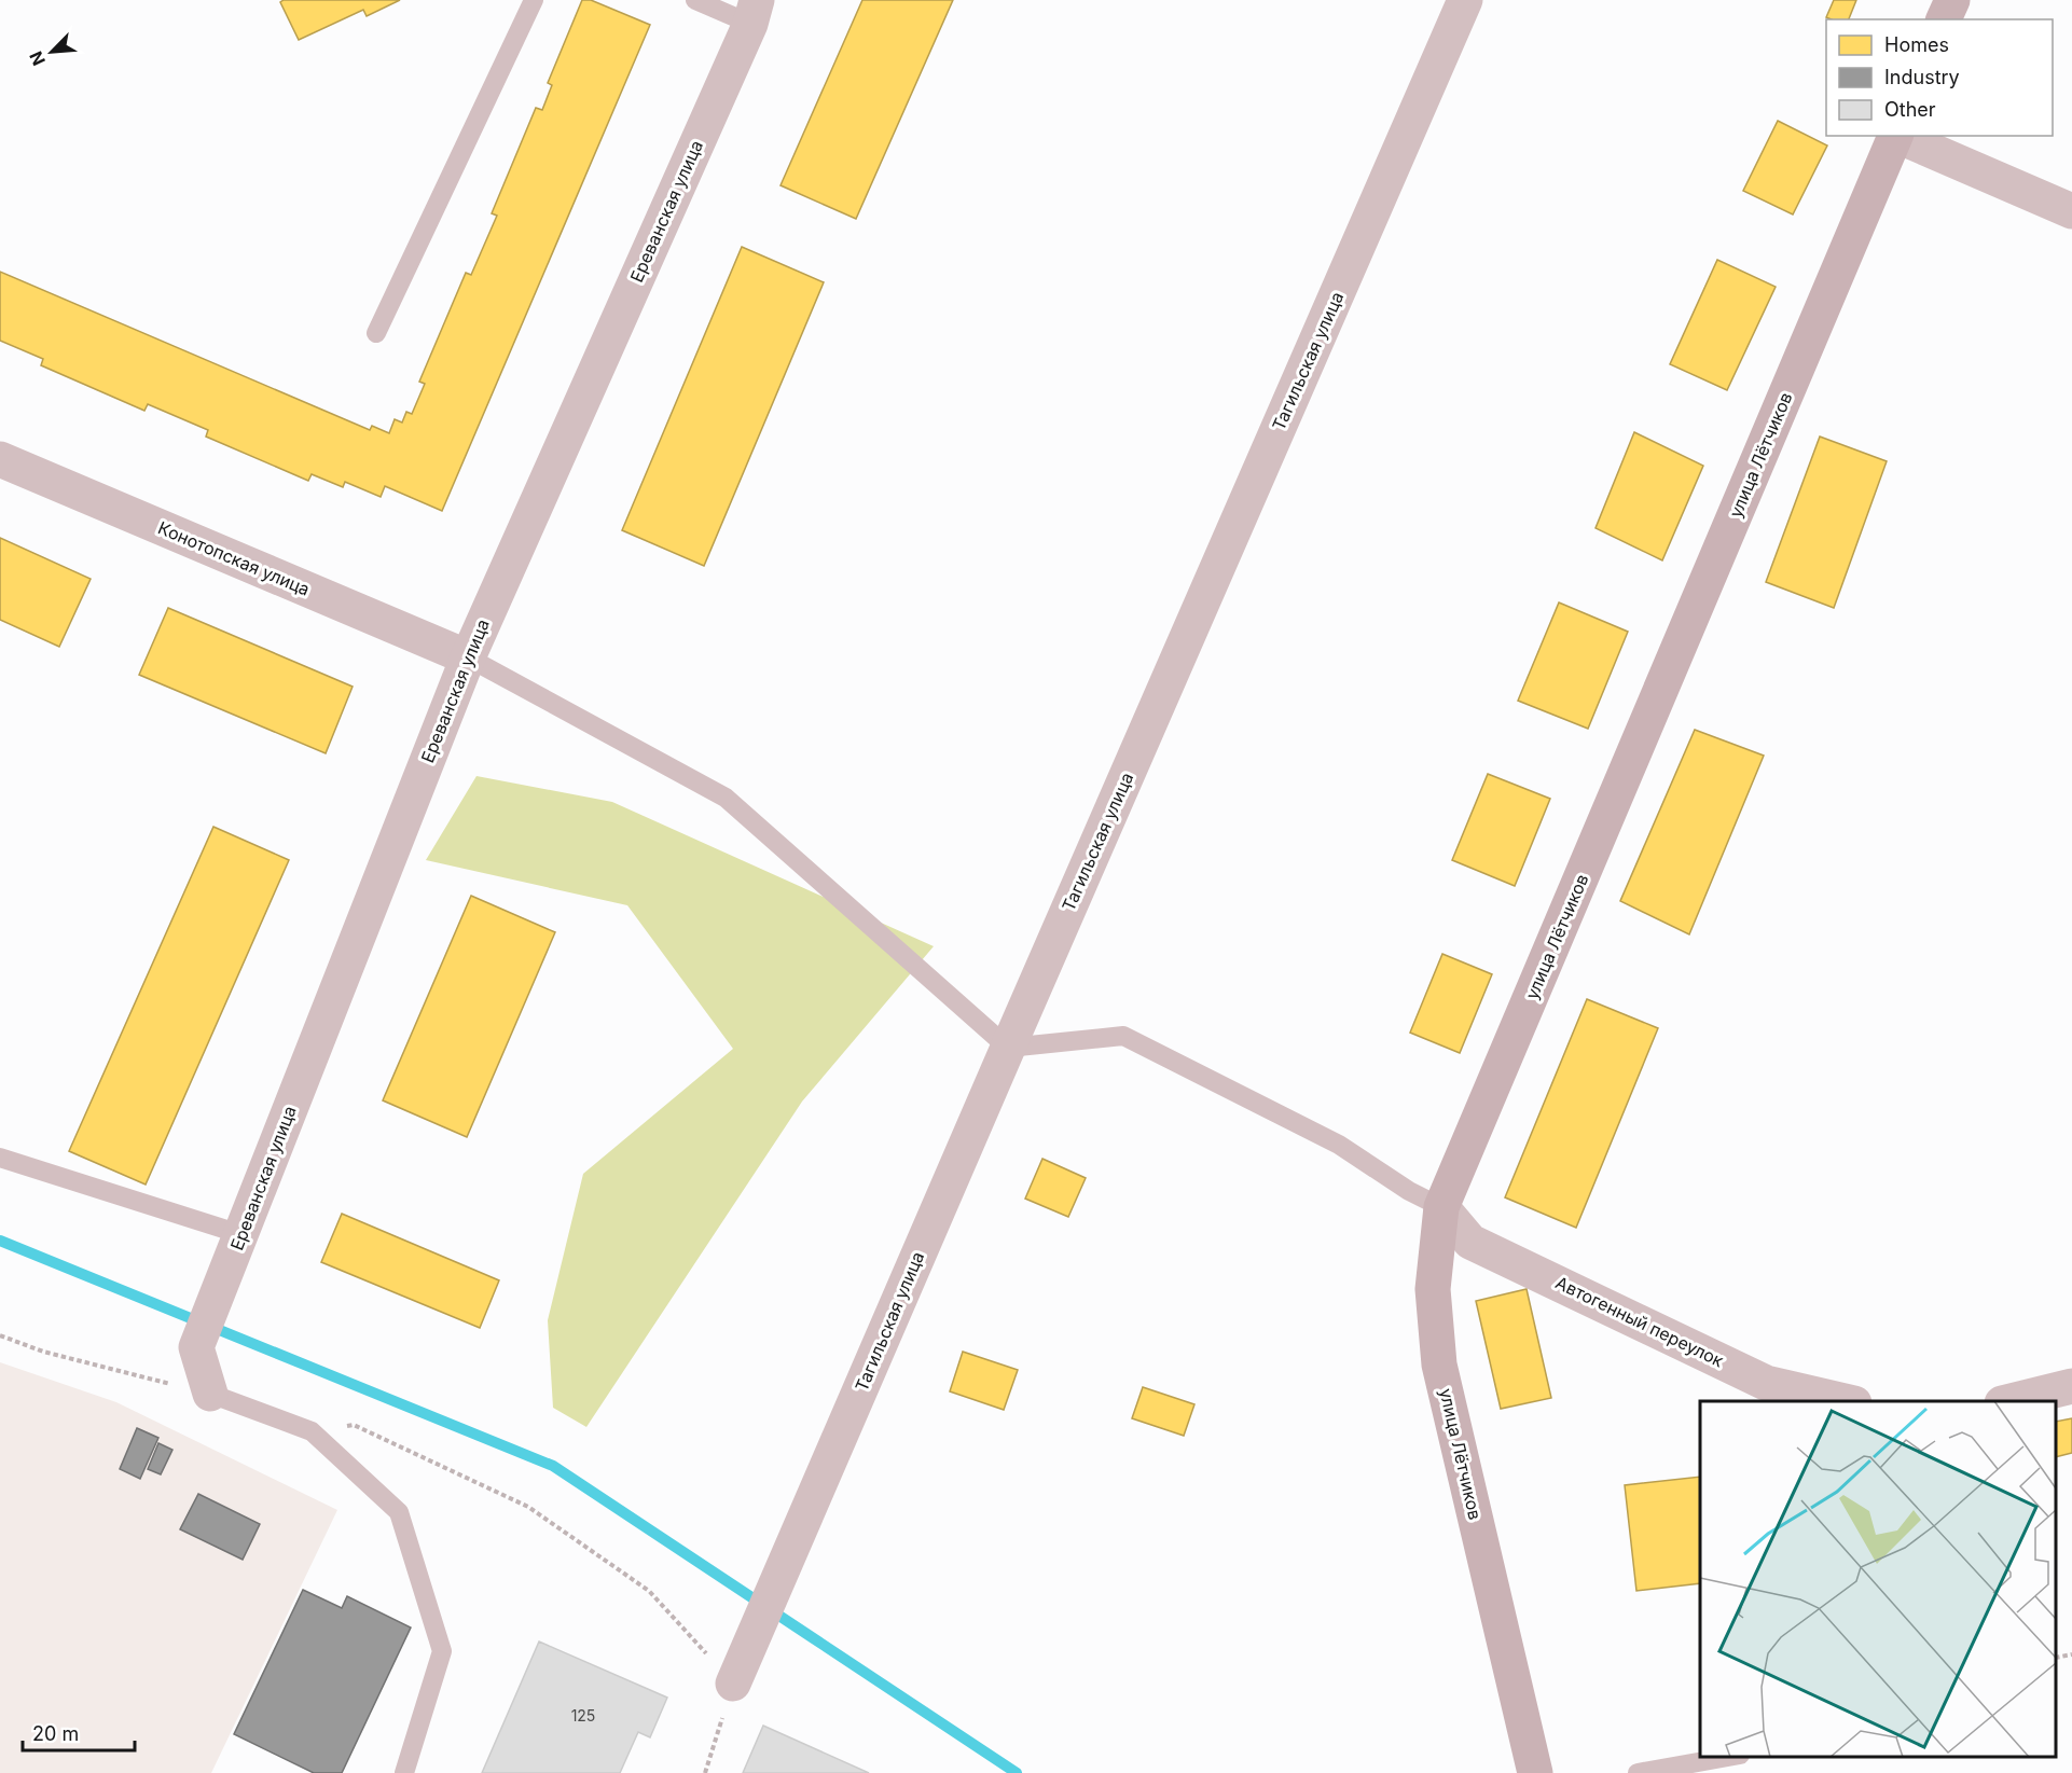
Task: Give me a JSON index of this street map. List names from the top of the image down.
{
  "streets": {
    "main road": ["улица Лётчиков"],
    "street": [
      "Ереванская улица",
      "Тагильская улица",
      "Конотопская улица",
      "Автогенный переулок"
    ]
  },
  "crossings": [
    ["Ереванская улица", "Конотопская улица"],
    ["улица Лётчиков", "Автогенный переулок"]
  ],
  "house_numbers": ["125"],
  "legend": ["Homes", "Industry", "Other"],
  "scale_bar": "20 m",
  "north": "bottom left"
}
